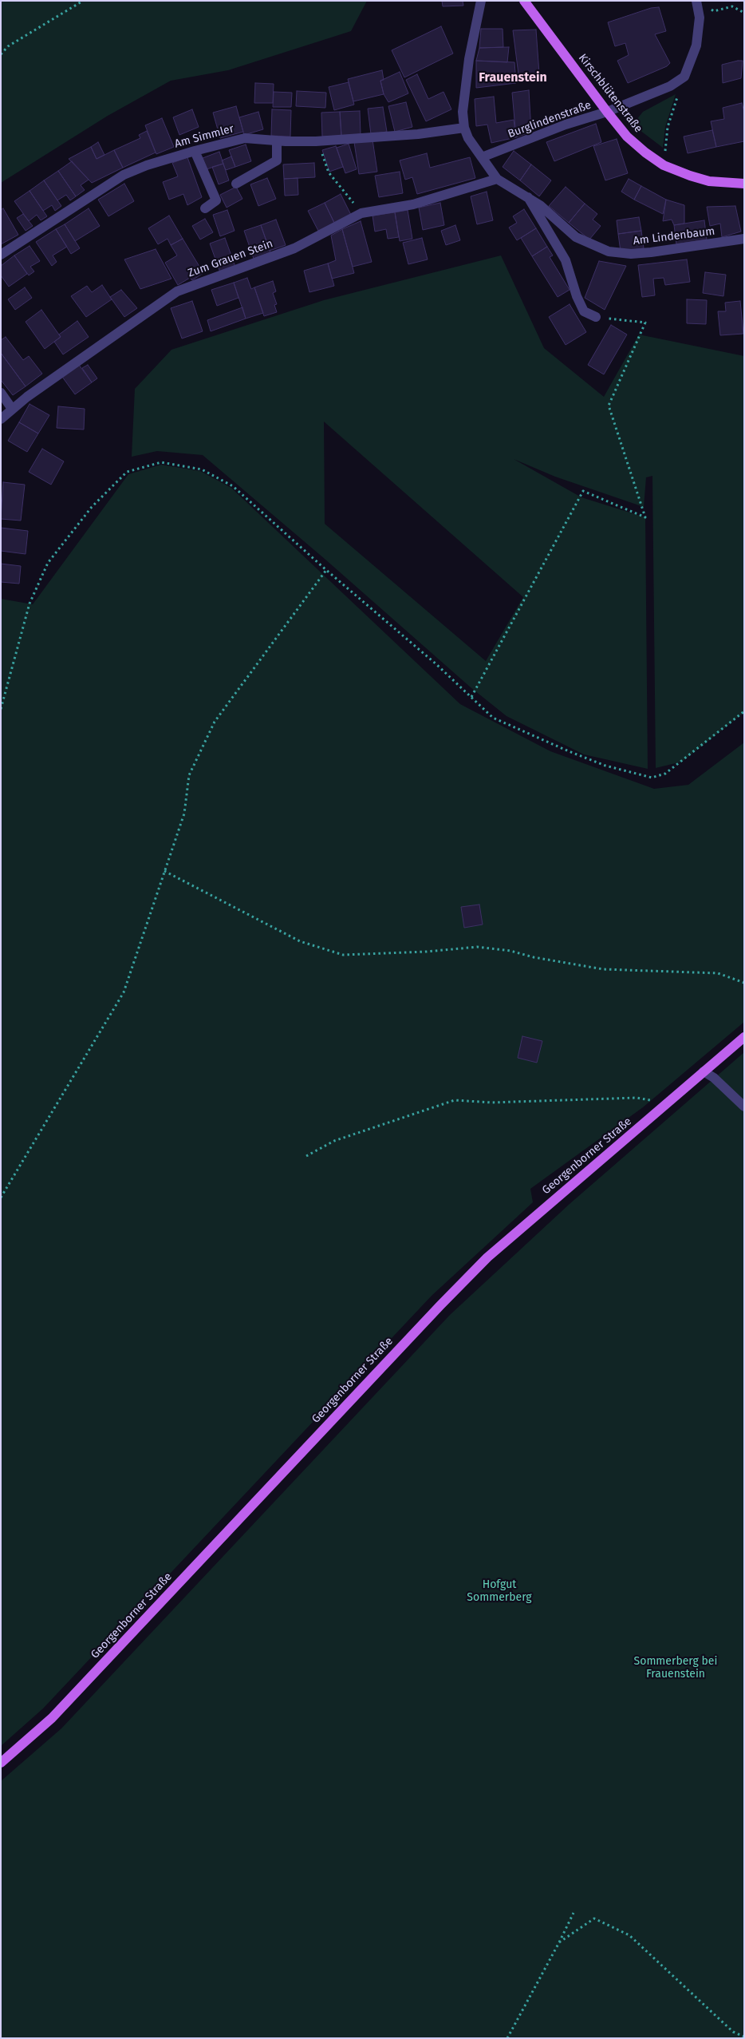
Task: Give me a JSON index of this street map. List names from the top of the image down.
{
  "streets": {
    "main road": ["Kirschblütenstraße", "Georgenborner Straße"],
    "street": [
      "Burglindenstraße",
      "Am Simmler",
      "Am Lindenbaum",
      "Zum Grauen Stein"
    ]
  },
  "crossings": [
    ["Kirschblütenstraße", "Burglindenstraße"],
    ["Burglindenstraße", "Am Lindenbaum"],
    ["Am Simmler", "Am Lindenbaum"],
    ["Am Lindenbaum", "Zum Grauen Stein"]
  ],
  "districts": ["Frauenstein"],
  "parks": ["Hofgut Sommerberg", "Sommerberg bei Frauenstein"]
}
